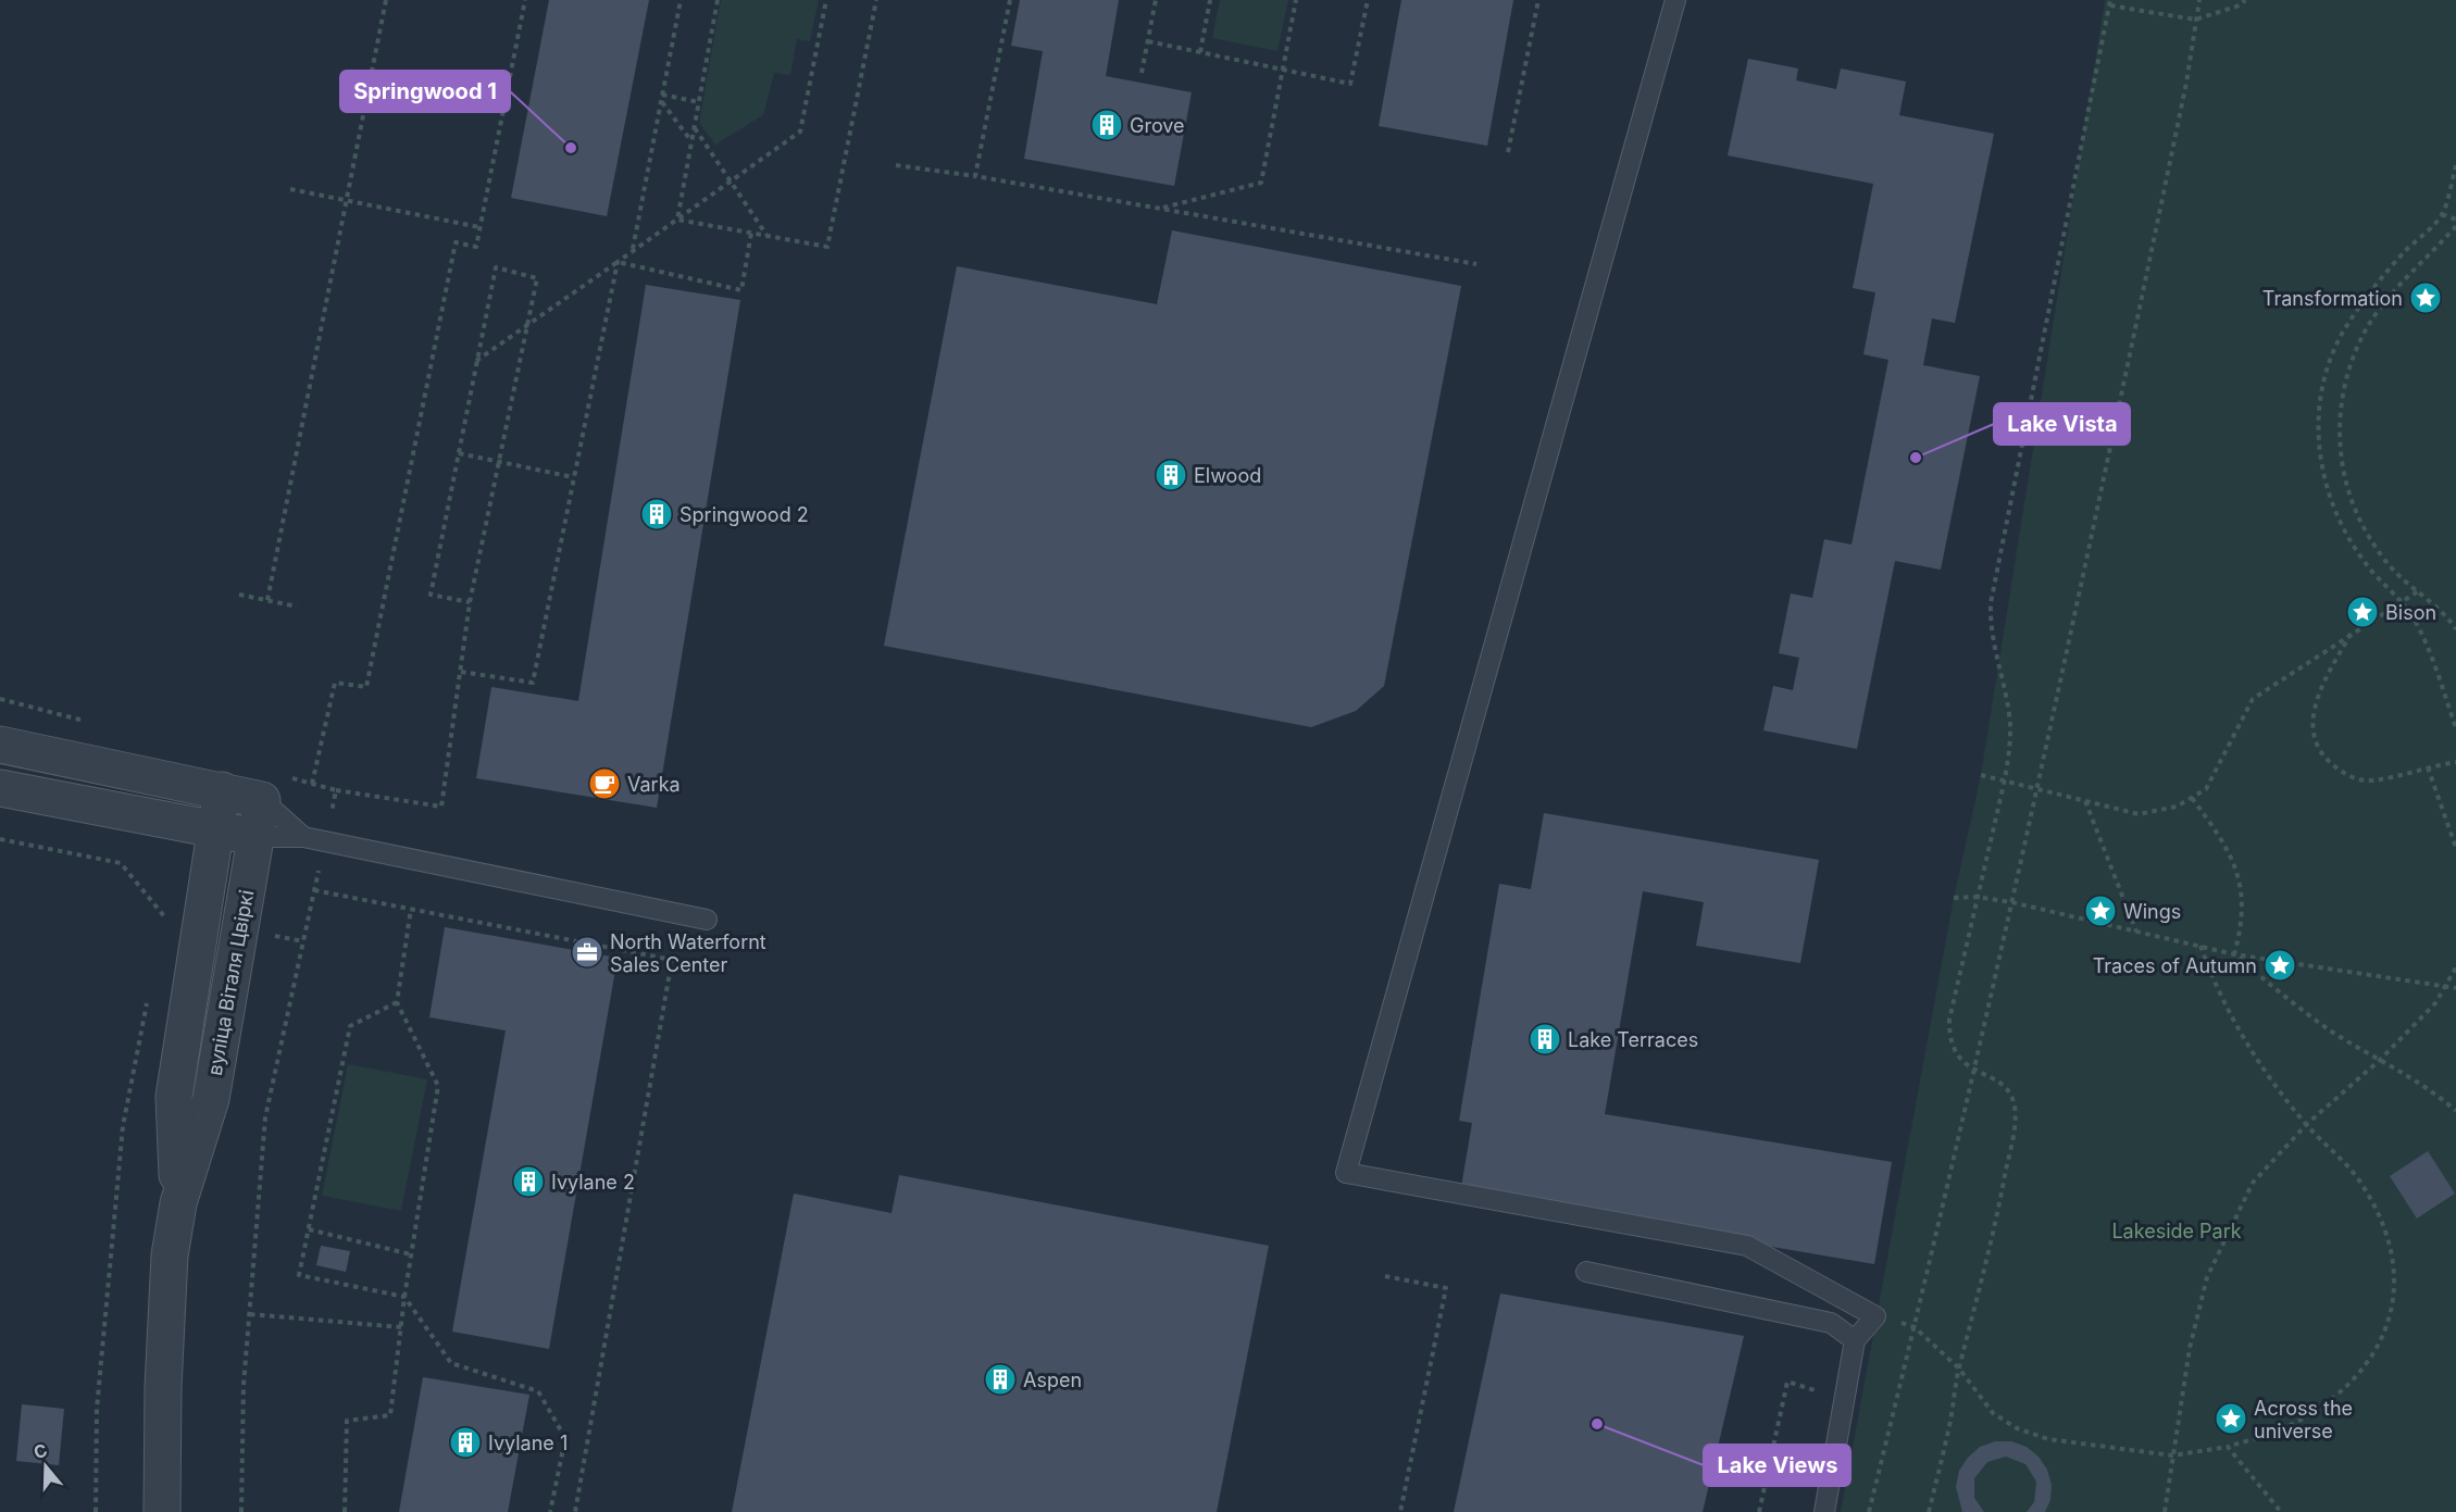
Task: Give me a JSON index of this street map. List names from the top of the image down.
{
  "streets": {
    "street": ["вуліца Віталя Цвіркі"]
  },
  "parks": ["Lakeside Park"],
  "places": {
    "building": [
      "Grove",
      "Elwood",
      "Springwood 2",
      "Lake Terraces",
      "Ivylane 2",
      "Aspen",
      "Ivylane 1"
    ],
    "other": ["Springwood 1", "Lake Vista", "Lake Views"],
    "place": [
      "Transformation",
      "Bison",
      "Wings",
      "Traces of Autumn",
      "Across the universe"
    ],
    "cafe": ["Varka"],
    "office": ["North Waterfornt Sales Center"]
  },
  "north": "top"
}
